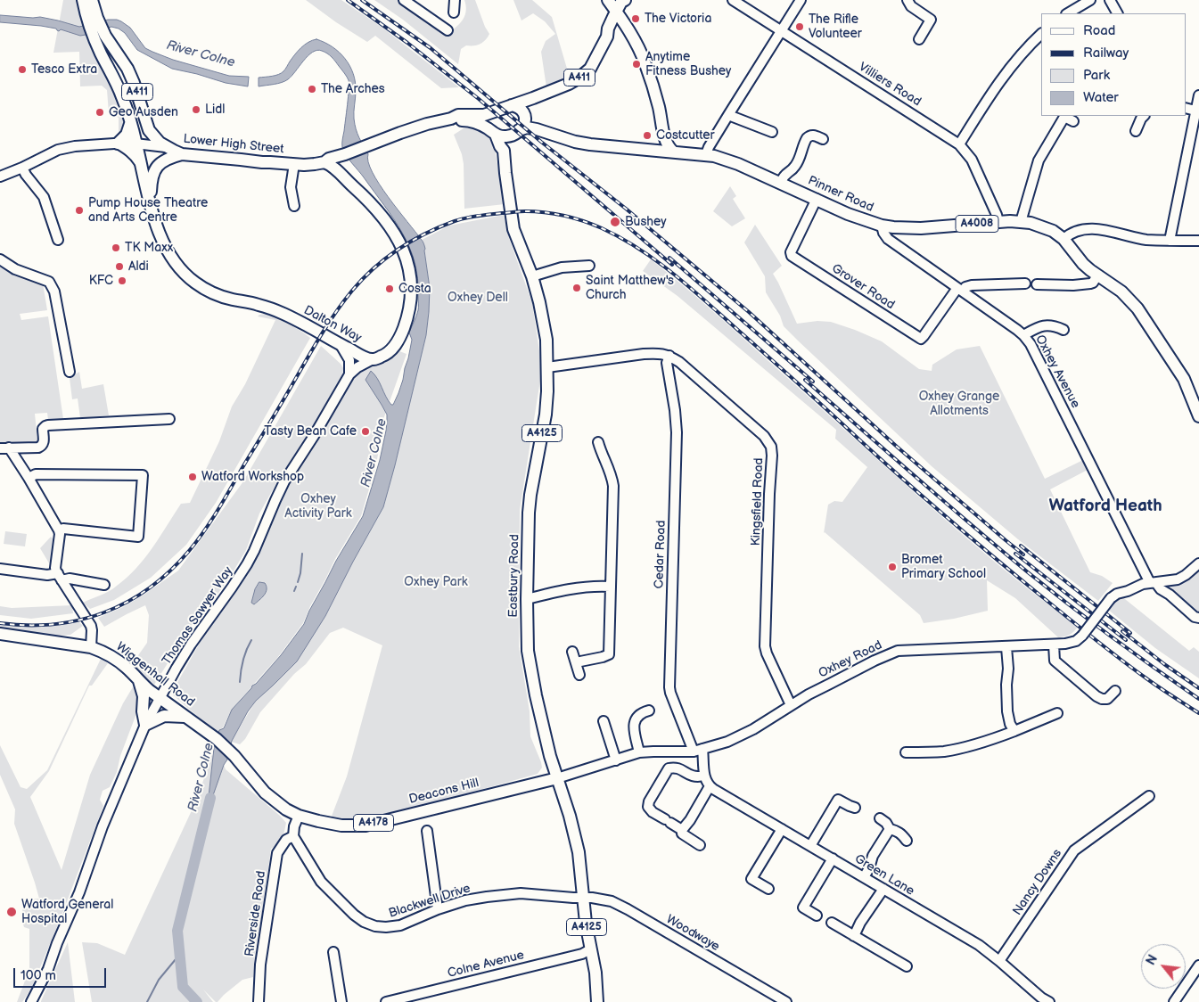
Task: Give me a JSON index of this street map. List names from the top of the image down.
{
  "streets": {
    "main road": [
      "A411",
      "Lower High Street",
      "Pinner Road",
      "A4008",
      "Dalton Way",
      "A4125",
      "Eastbury Road",
      "Wiggenhall Road",
      "Deacons Hill",
      "A4178"
    ],
    "street": [
      "Villiers Road",
      "Grover Road",
      "Oxhey Avenue",
      "Kingsfield Road",
      "Cedar Road",
      "Thomas Sawyer Way",
      "Oxhey Road",
      "Green Lane",
      "Nancy Downs",
      "Blackwell Drive",
      "Riverside Road",
      "Woodwaye",
      "Colne Avenue"
    ]
  },
  "crossings": [
    ["A411", "Lower High Street"],
    ["A411", "Pinner Road"],
    ["A411", "Dalton Way"],
    ["A411", "Eastbury Road"],
    ["Villiers Road", "Pinner Road"],
    ["Lower High Street", "Pinner Road"],
    ["Lower High Street", "Dalton Way"],
    ["Lower High Street", "Eastbury Road"],
    ["Pinner Road", "Grover Road"],
    ["Pinner Road", "Oxhey Avenue"],
    ["Pinner Road", "Eastbury Road"],
    ["Grover Road", "Oxhey Avenue"],
    ["Dalton Way", "Thomas Sawyer Way"],
    ["Oxhey Avenue", "Oxhey Road"],
    ["Kingsfield Road", "Cedar Road"],
    ["Kingsfield Road", "Oxhey Road"],
    ["Cedar Road", "Oxhey Road"],
    ["Eastbury Road", "Oxhey Road"],
    ["Eastbury Road", "Deacons Hill"],
    ["Eastbury Road", "Blackwell Drive"],
    ["Eastbury Road", "Woodwaye"],
    ["Eastbury Road", "Colne Avenue"],
    ["Thomas Sawyer Way", "Wiggenhall Road"],
    ["Oxhey Road", "Deacons Hill"],
    ["Wiggenhall Road", "Deacons Hill"],
    ["Green Lane", "Nancy Downs"],
    ["Blackwell Drive", "Riverside Road"],
    ["Blackwell Drive", "Woodwaye"]
  ],
  "districts": ["Watford Heath"],
  "water": ["River Colne"],
  "parks": [
    "Oxhey Dell",
    "Oxhey Grange Allotments",
    "Oxhey Activity Park",
    "Oxhey Park"
  ],
  "places": [
    "The Victoria",
    "The Rifle Volunteer",
    "Anytime Fitness Bushey",
    "Tesco Extra",
    "The Arches",
    "Lidl",
    "Geo Ausden",
    "Costcutter",
    "Pump House Theatre and Arts Centre",
    "Bushey",
    "TK Maxx",
    "Aldi",
    "KFC",
    "Saint Matthew's Church",
    "Costa",
    "Tasty Bean Cafe",
    "Watford Workshop",
    "Bromet Primary School",
    "Watford General Hospital"
  ],
  "legend": [
    "Road",
    "Railway",
    "Park",
    "Water"
  ],
  "scale_bar": "100 m",
  "north": "top left"
}
